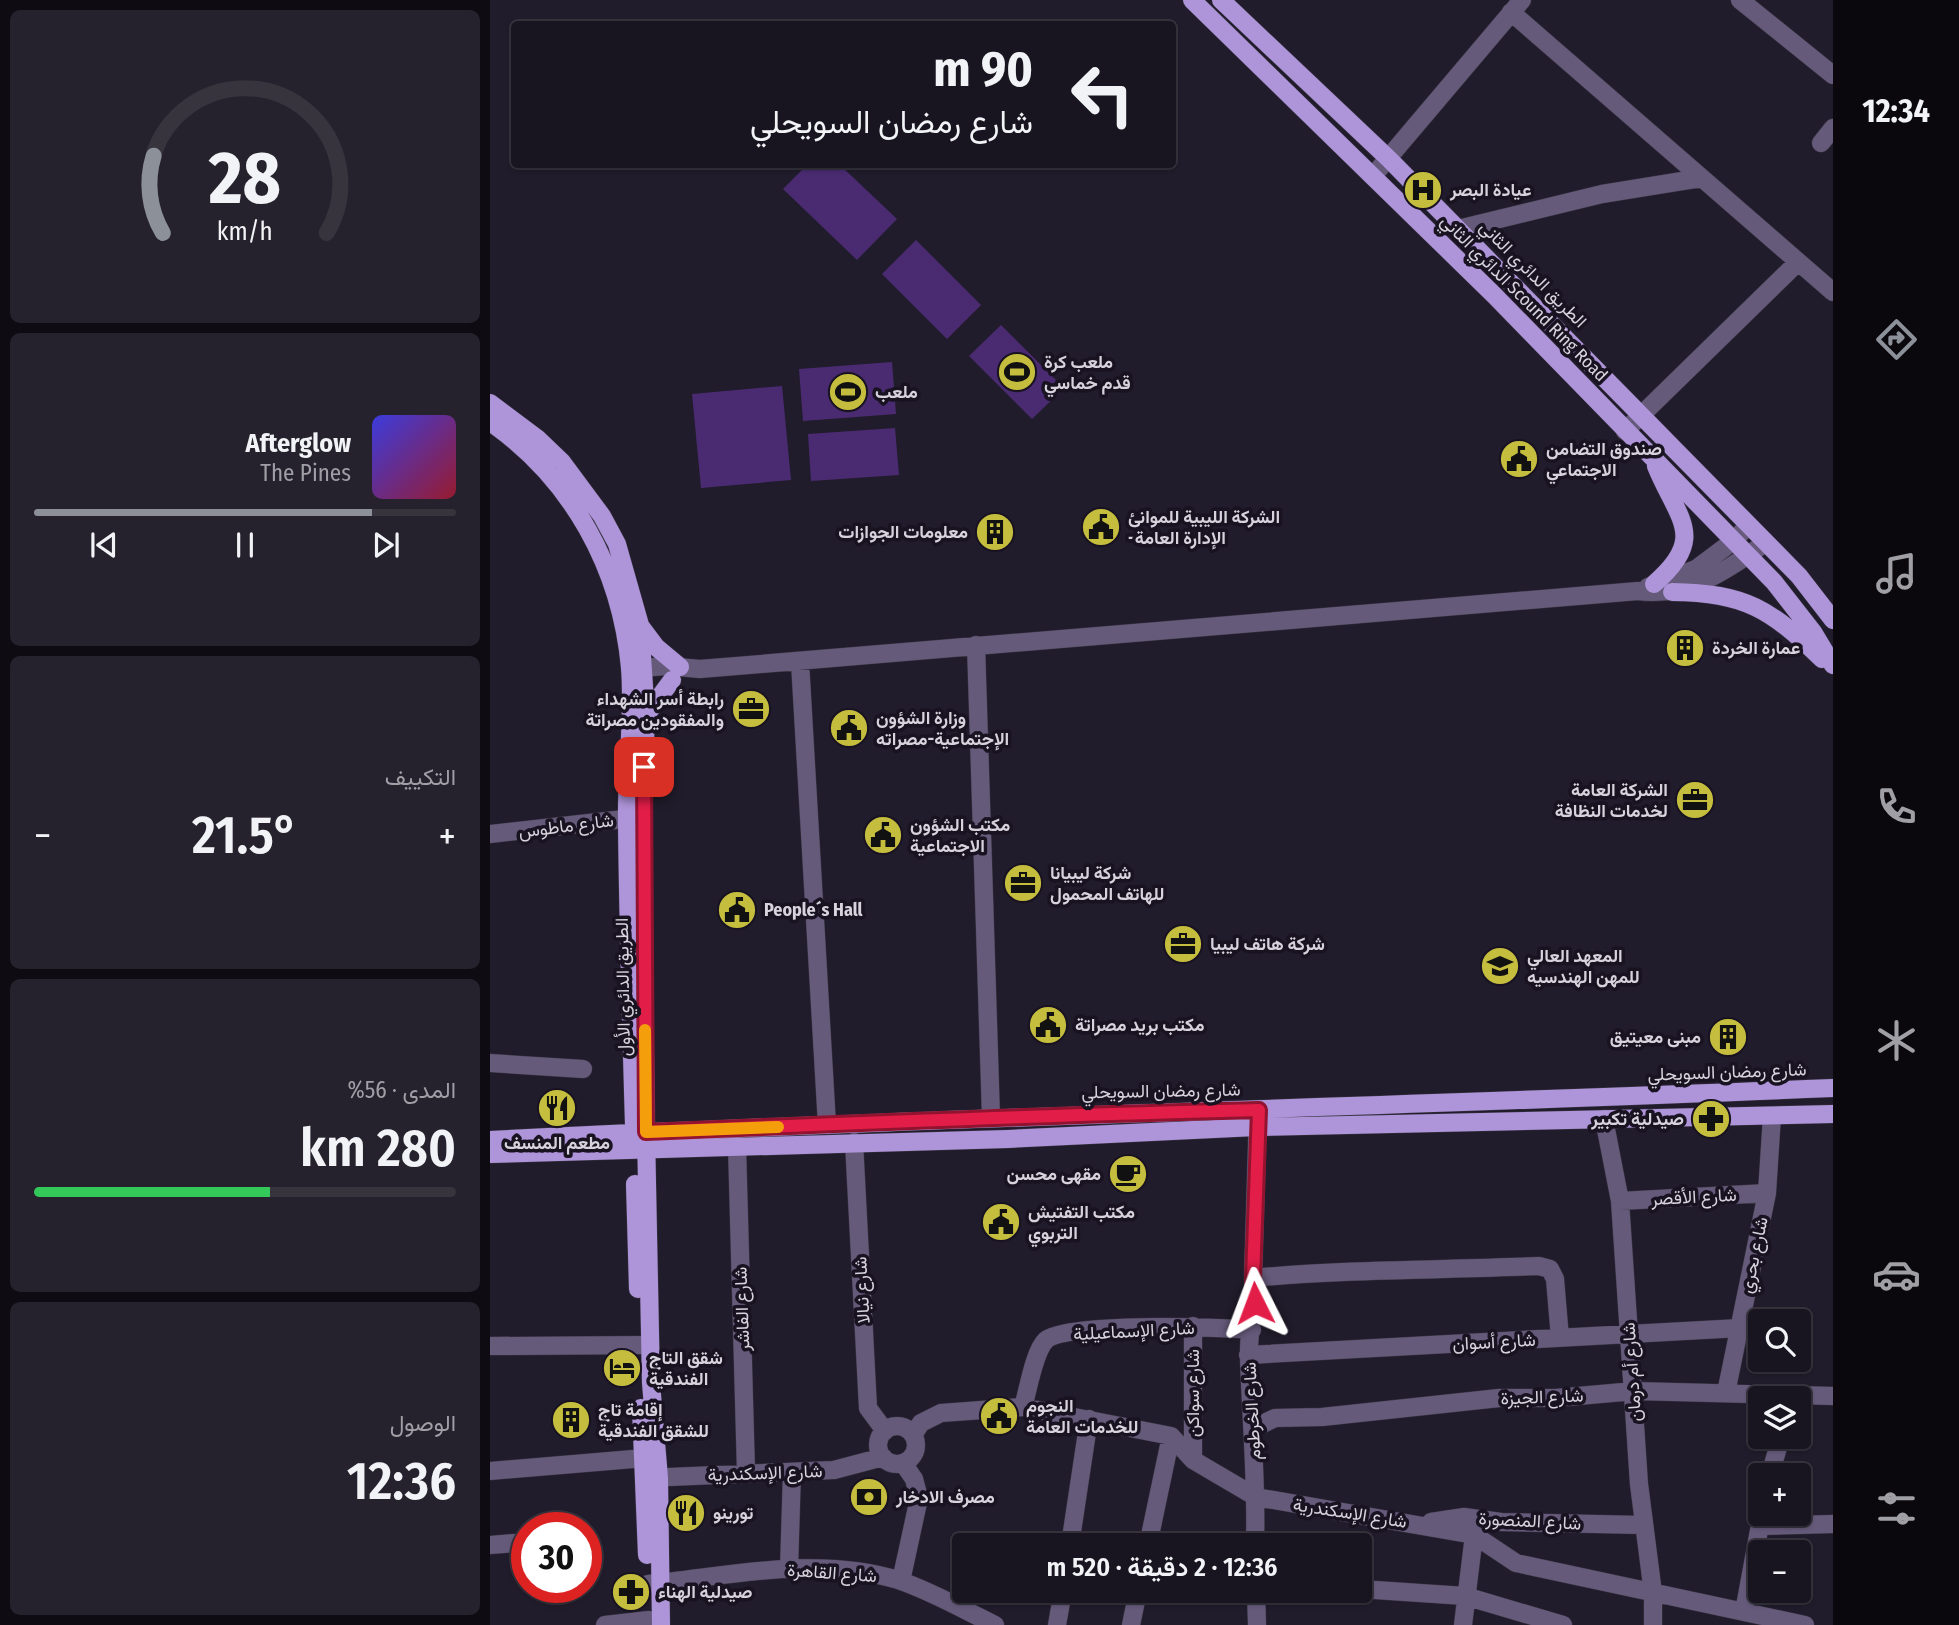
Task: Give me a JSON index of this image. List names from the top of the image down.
{
  "streets": {
    "main road": [
      "الطريق الدائري الثاني",
      "الدائري الثاني Scound Ring Road",
      "الطريق الدائري الأول",
      "شارع رمضان السويحلي"
    ],
    "street": [
      "شارع ماطوس",
      "شارع الأقصر",
      "شارع بحري",
      "شارع نيالا",
      "شارع الفاشر",
      "شارع الإسماعيلية",
      "شارع أسوان",
      "شارع أم درمان",
      "شارع سواكن",
      "شارع الجيزة",
      "شارع الخرطوم",
      "شارع الإسكندرية",
      "شارع المنصورة",
      "شارع القاهرة"
    ]
  },
  "crossings": [
    ["شارع ماطوس", "الطريق الدائري الأول"],
    ["الطريق الدائري الأول", "شارع رمضان السويحلي"],
    ["شارع رمضان السويحلي", "شارع بحري"],
    ["شارع رمضان السويحلي", "شارع نيالا"],
    ["شارع رمضان السويحلي", "شارع الفاشر"],
    ["شارع رمضان السويحلي", "شارع أم درمان"],
    ["شارع رمضان السويحلي", "شارع الخرطوم"],
    ["شارع الأقصر", "شارع بحري"],
    ["شارع الأقصر", "شارع أم درمان"],
    ["شارع بحري", "شارع أسوان"],
    ["شارع بحري", "شارع الجيزة"],
    ["شارع نيالا", "شارع الإسكندرية"],
    ["شارع الفاشر", "شارع الإسكندرية"],
    ["شارع الإسماعيلية", "شارع سواكن"],
    ["شارع الإسماعيلية", "شارع الخرطوم"],
    ["شارع أسوان", "شارع أم درمان"],
    ["شارع أسوان", "شارع الخرطوم"],
    ["شارع أم درمان", "شارع الجيزة"],
    ["شارع أم درمان", "شارع الإسكندرية"],
    ["شارع أم درمان", "شارع المنصورة"],
    ["شارع سواكن", "شارع الإسكندرية"],
    ["شارع الجيزة", "شارع الخرطوم"],
    ["شارع الخرطوم", "شارع الإسكندرية"],
    ["شارع الإسكندرية", "شارع المنصورة"]
  ],
  "places": {
    "hospital": ["عيادة البصر"],
    "sports": ["ملعب كرة قدم خماسي", "ملعب"],
    "public building": [
      "صندوق التضامن الاجتماعي",
      "الشركة الليبية للموانئ -الإدارة العامة",
      "وزارة الشؤون الإجتماعية-مصراته",
      "مكتب الشؤون الاجتماعية",
      "People´s Hall",
      "مكتب بريد مصراتة",
      "مكتب التفتيش التربوي",
      "النجوم للخدمات العامة"
    ],
    "building": [
      "معلومات الجوازات",
      "عمارة الخردة",
      "مبنى معيتيق",
      "إقامة تاج للشقق الفندقية"
    ],
    "office": [
      "رابطة أسر الشهداء والمفقودين مصراتة",
      "الشركة العامة لخدمات النظافة",
      "شركة ليبيانا للهاتف المحمول",
      "شركة هاتف ليبيا"
    ],
    "school or university": ["المعهد العالي للمهن الهندسيه"],
    "restaurant": ["مطعم المنسف", "تورينو"],
    "pharmacy": ["صيدلية تكبير", "صيدلية الهناء"],
    "cafe": ["مقهى محسن"],
    "hotel": ["شقق التاج الفندقية"],
    "bank": ["مصرف الادخار"]
  },
  "page": {
    "tabs": "12:34",
    "turn": ["90 m", "شارع رمضان السويحلي"],
    "song": ["Afterglow", "The Pines"],
    "tile": [
      "التكييف",
      ["المدى · 56%", "280 km"],
      ["الوصول", "12:36"]
    ],
    "heat": ["−", "21.5°", "+"],
    "map_buttons": ["+", "−"],
    "limit": "30",
    "trip": "12:36 · 2 دقيقة · 520 m",
    "gauge": ["28", "km/h"]
  }
}
